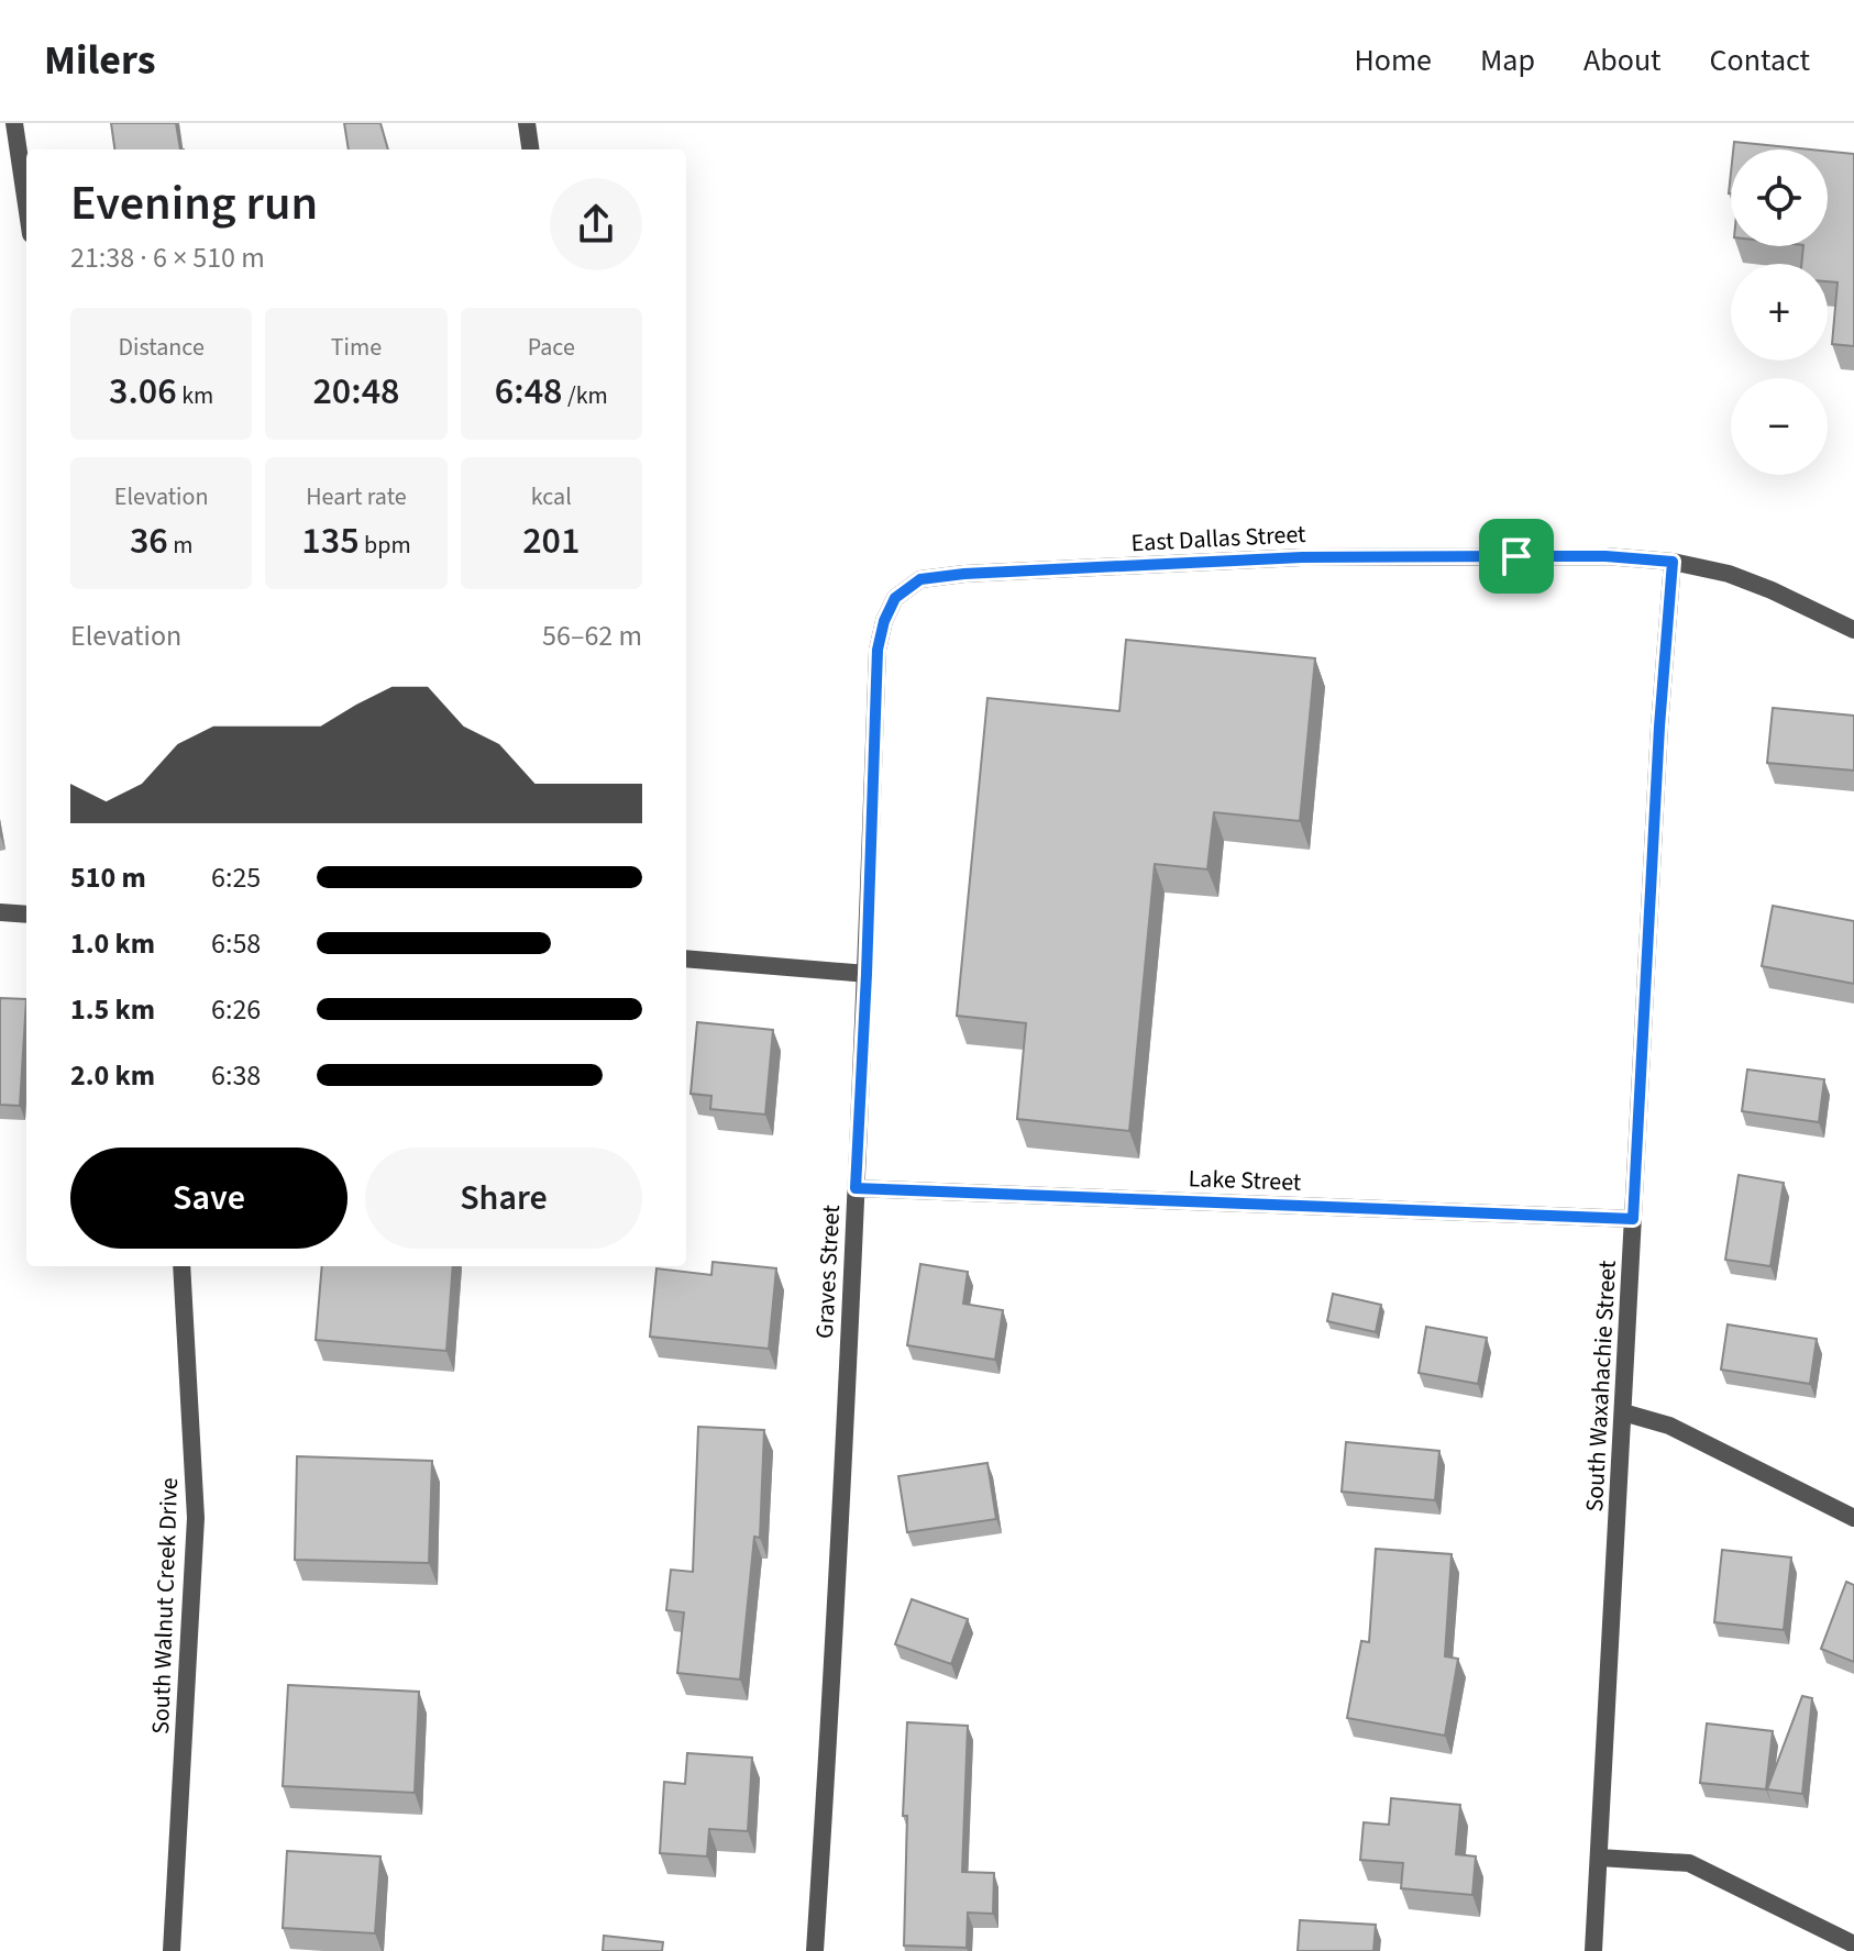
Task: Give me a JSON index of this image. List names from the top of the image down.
{
  "streets": {
    "street": [
      "East Dallas Street",
      "Lake Street",
      "Graves Street",
      "South Waxahachie Street",
      "South Walnut Creek Drive"
    ]
  },
  "crossings": [
    ["East Dallas Street", "Graves Street"],
    ["East Dallas Street", "South Waxahachie Street"],
    ["Lake Street", "Graves Street"],
    ["Lake Street", "South Waxahachie Street"]
  ],
  "page": {
    "header": "Milers",
    "nav": [
      "Home",
      "Map",
      "About",
      "Contact"
    ],
    "map_buttons": ["+", "−"],
    "heading": ["Evening run", "21:38 · 6 × 510 m"],
    "stats": [
      ["Distance", "3.06 km"],
      ["Time", "20:48"],
      ["Pace", "6:48 /km"],
      ["Elevation", "36 m"],
      ["Heart rate", "135 bpm"],
      ["kcal", "201"]
    ],
    "chart": ["Elevation", "56–62 m"],
    "list": [
      {
        "name": "510 m",
        "note": "6:25"
      },
      {
        "name": "1.0 km",
        "note": "6:58"
      },
      {
        "name": "1.5 km",
        "note": "6:26"
      },
      {
        "name": "2.0 km",
        "note": "6:38"
      }
    ],
    "buttons": ["Save", "Share"]
  }
}
